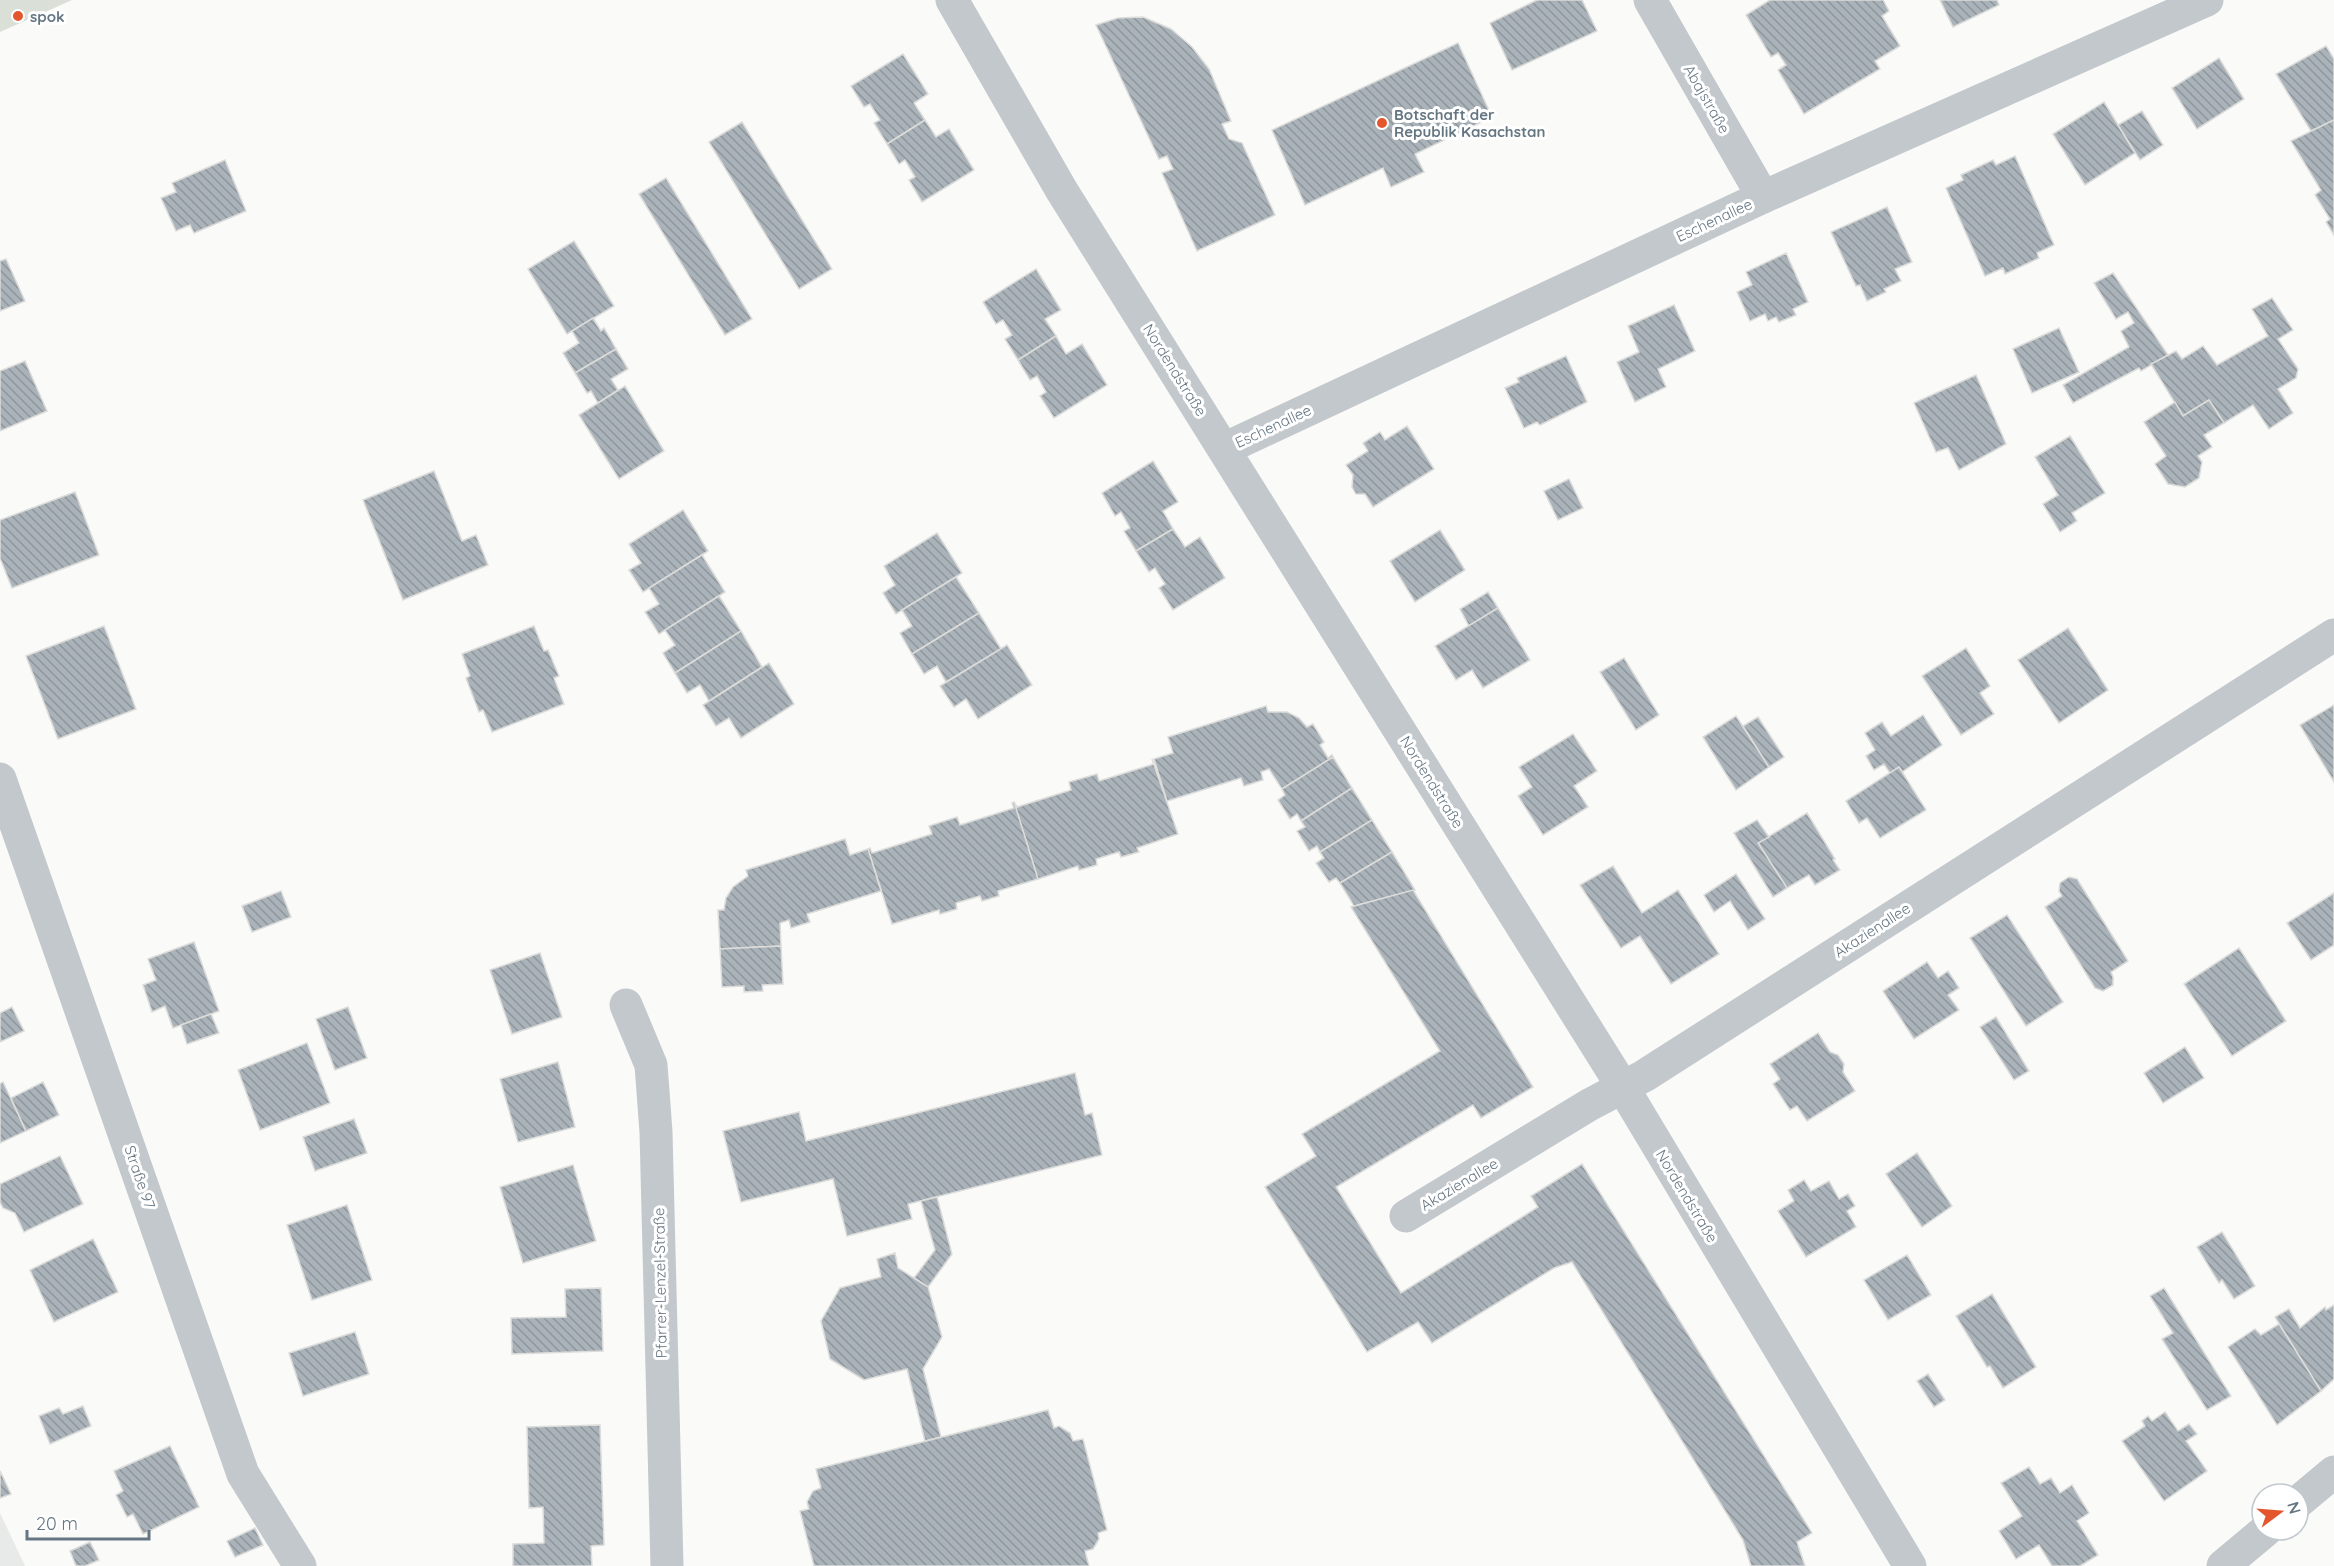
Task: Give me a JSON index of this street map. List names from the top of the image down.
{
  "streets": {
    "street": [
      "Abajstraße",
      "Eschenallee",
      "Nordendstraße",
      "Akazienallee",
      "Straße 97",
      "Pfarrer-Lenzel-Straße"
    ]
  },
  "crossings": [
    ["Abajstraße", "Eschenallee"],
    ["Eschenallee", "Nordendstraße"],
    ["Nordendstraße", "Akazienallee"]
  ],
  "places": ["spok", "Botschaft der Republik Kasachstan"],
  "scale_bar": "20 m",
  "north": "right"
}
